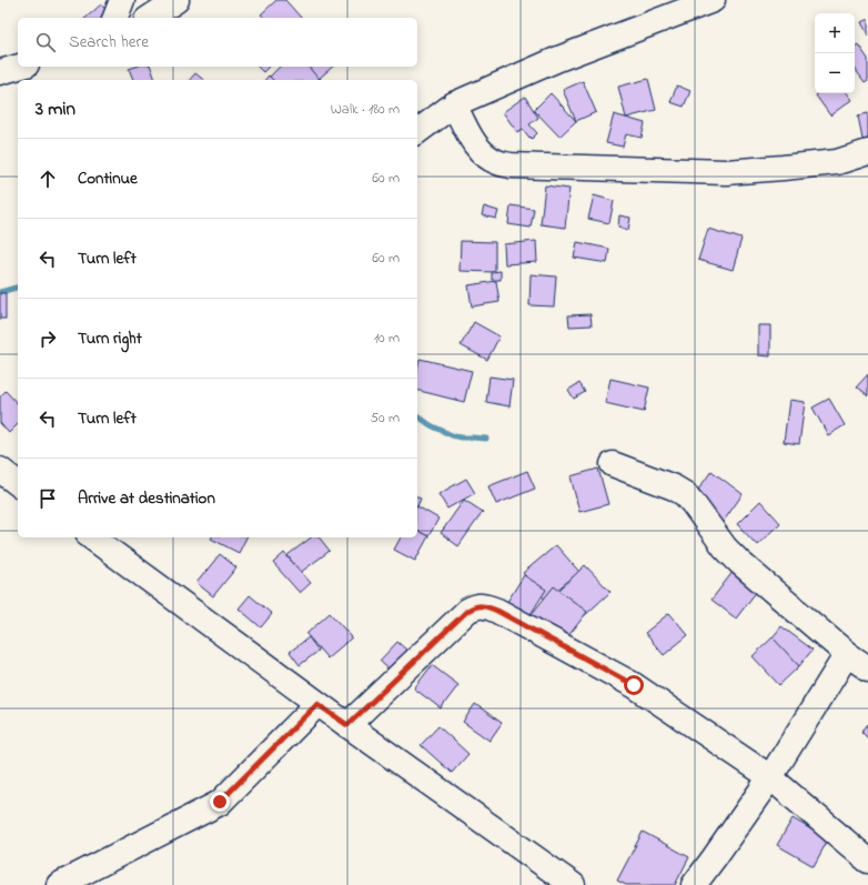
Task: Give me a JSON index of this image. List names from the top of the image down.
{
  "page": {
    "map_buttons": ["+", "−"],
    "search": "Search here",
    "heading": ["3 min", "Walk · 180 m"],
    "list": [
      ["Continue", "60 m"],
      ["Turn left", "60 m"],
      ["Turn right", "10 m"],
      ["Turn left", "50 m"],
      "Arrive at destination"
    ]
  }
}
